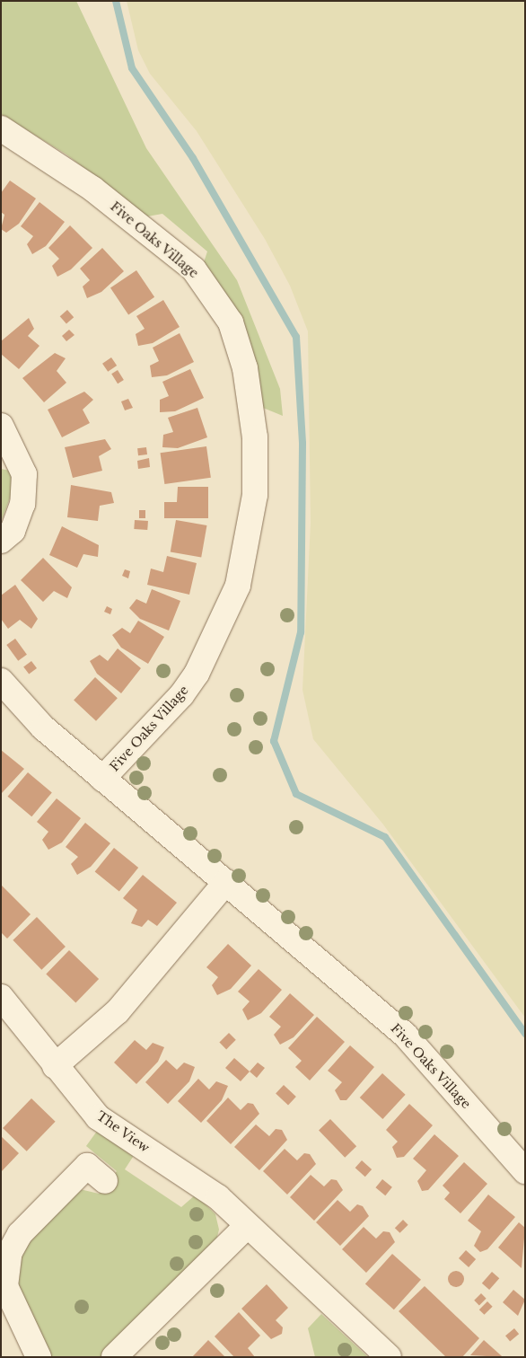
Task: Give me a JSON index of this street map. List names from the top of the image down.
{
  "streets": {
    "street": ["Five Oaks Village", "The View"]
  }
}
